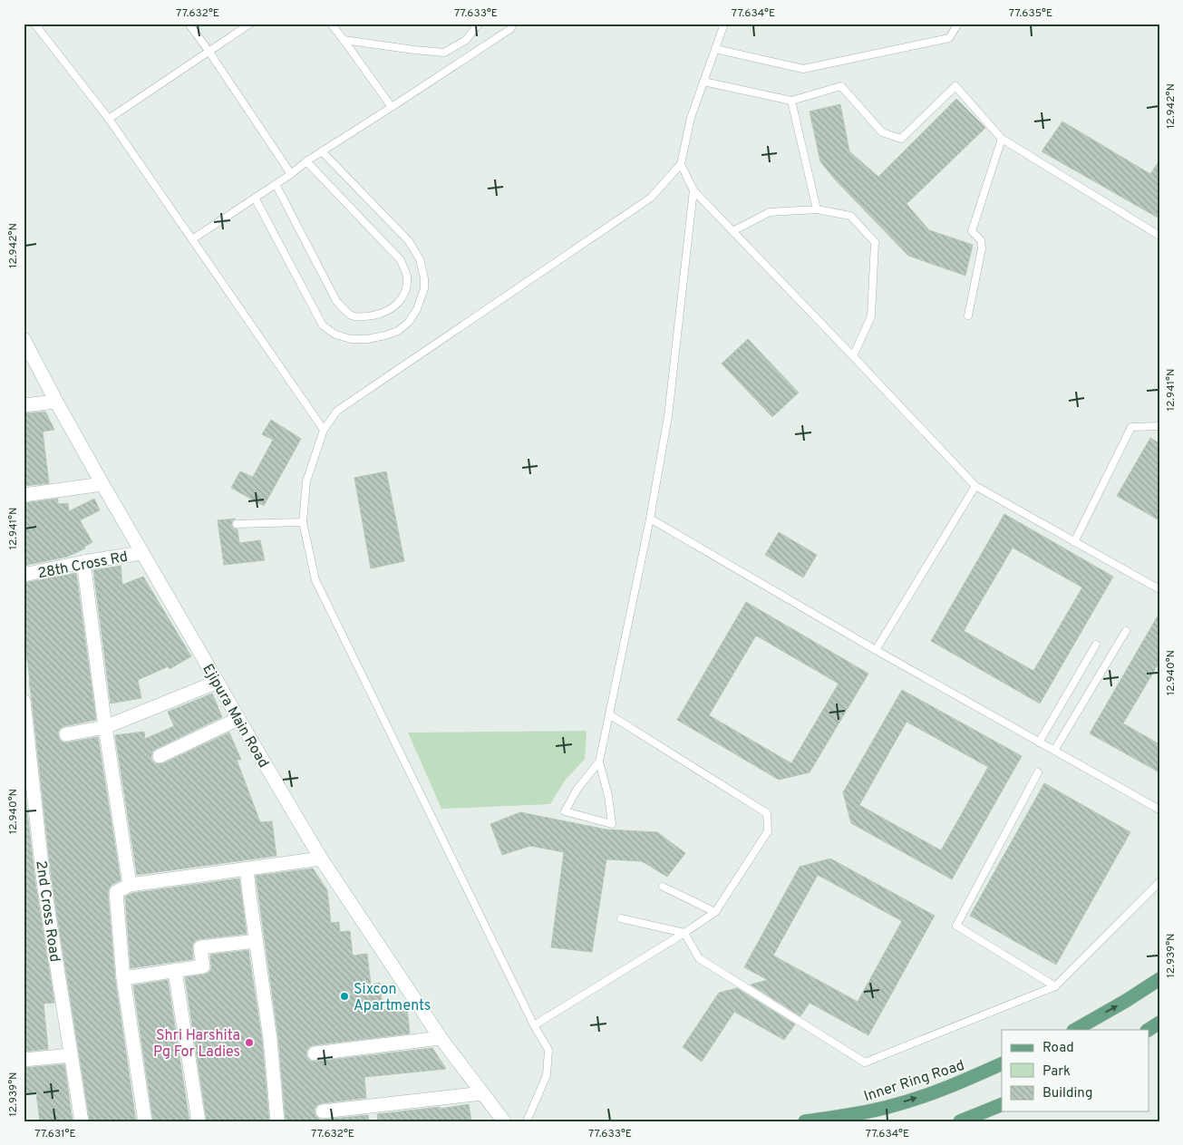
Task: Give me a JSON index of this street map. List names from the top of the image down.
{
  "streets": {
    "main road": ["Inner Ring Road"],
    "street": ["28th Cross Rd", "Ejipura Main Road", "2nd Cross Road"]
  },
  "crossings": [
    ["28th Cross Rd", "Ejipura Main Road"]
  ],
  "one_way": ["Inner Ring Road"],
  "places": ["Sixcon Apartments", "Shri Harshita Pg For Ladies"],
  "legend": ["Road", "Park", "Building"],
  "coordinates": [
    "77.632°E",
    "77.633°E",
    "77.634°E",
    "77.635°E",
    "12.942°N",
    "12.941°N",
    "12.940°N",
    "12.939°N",
    "77.631°E"
  ]
}
